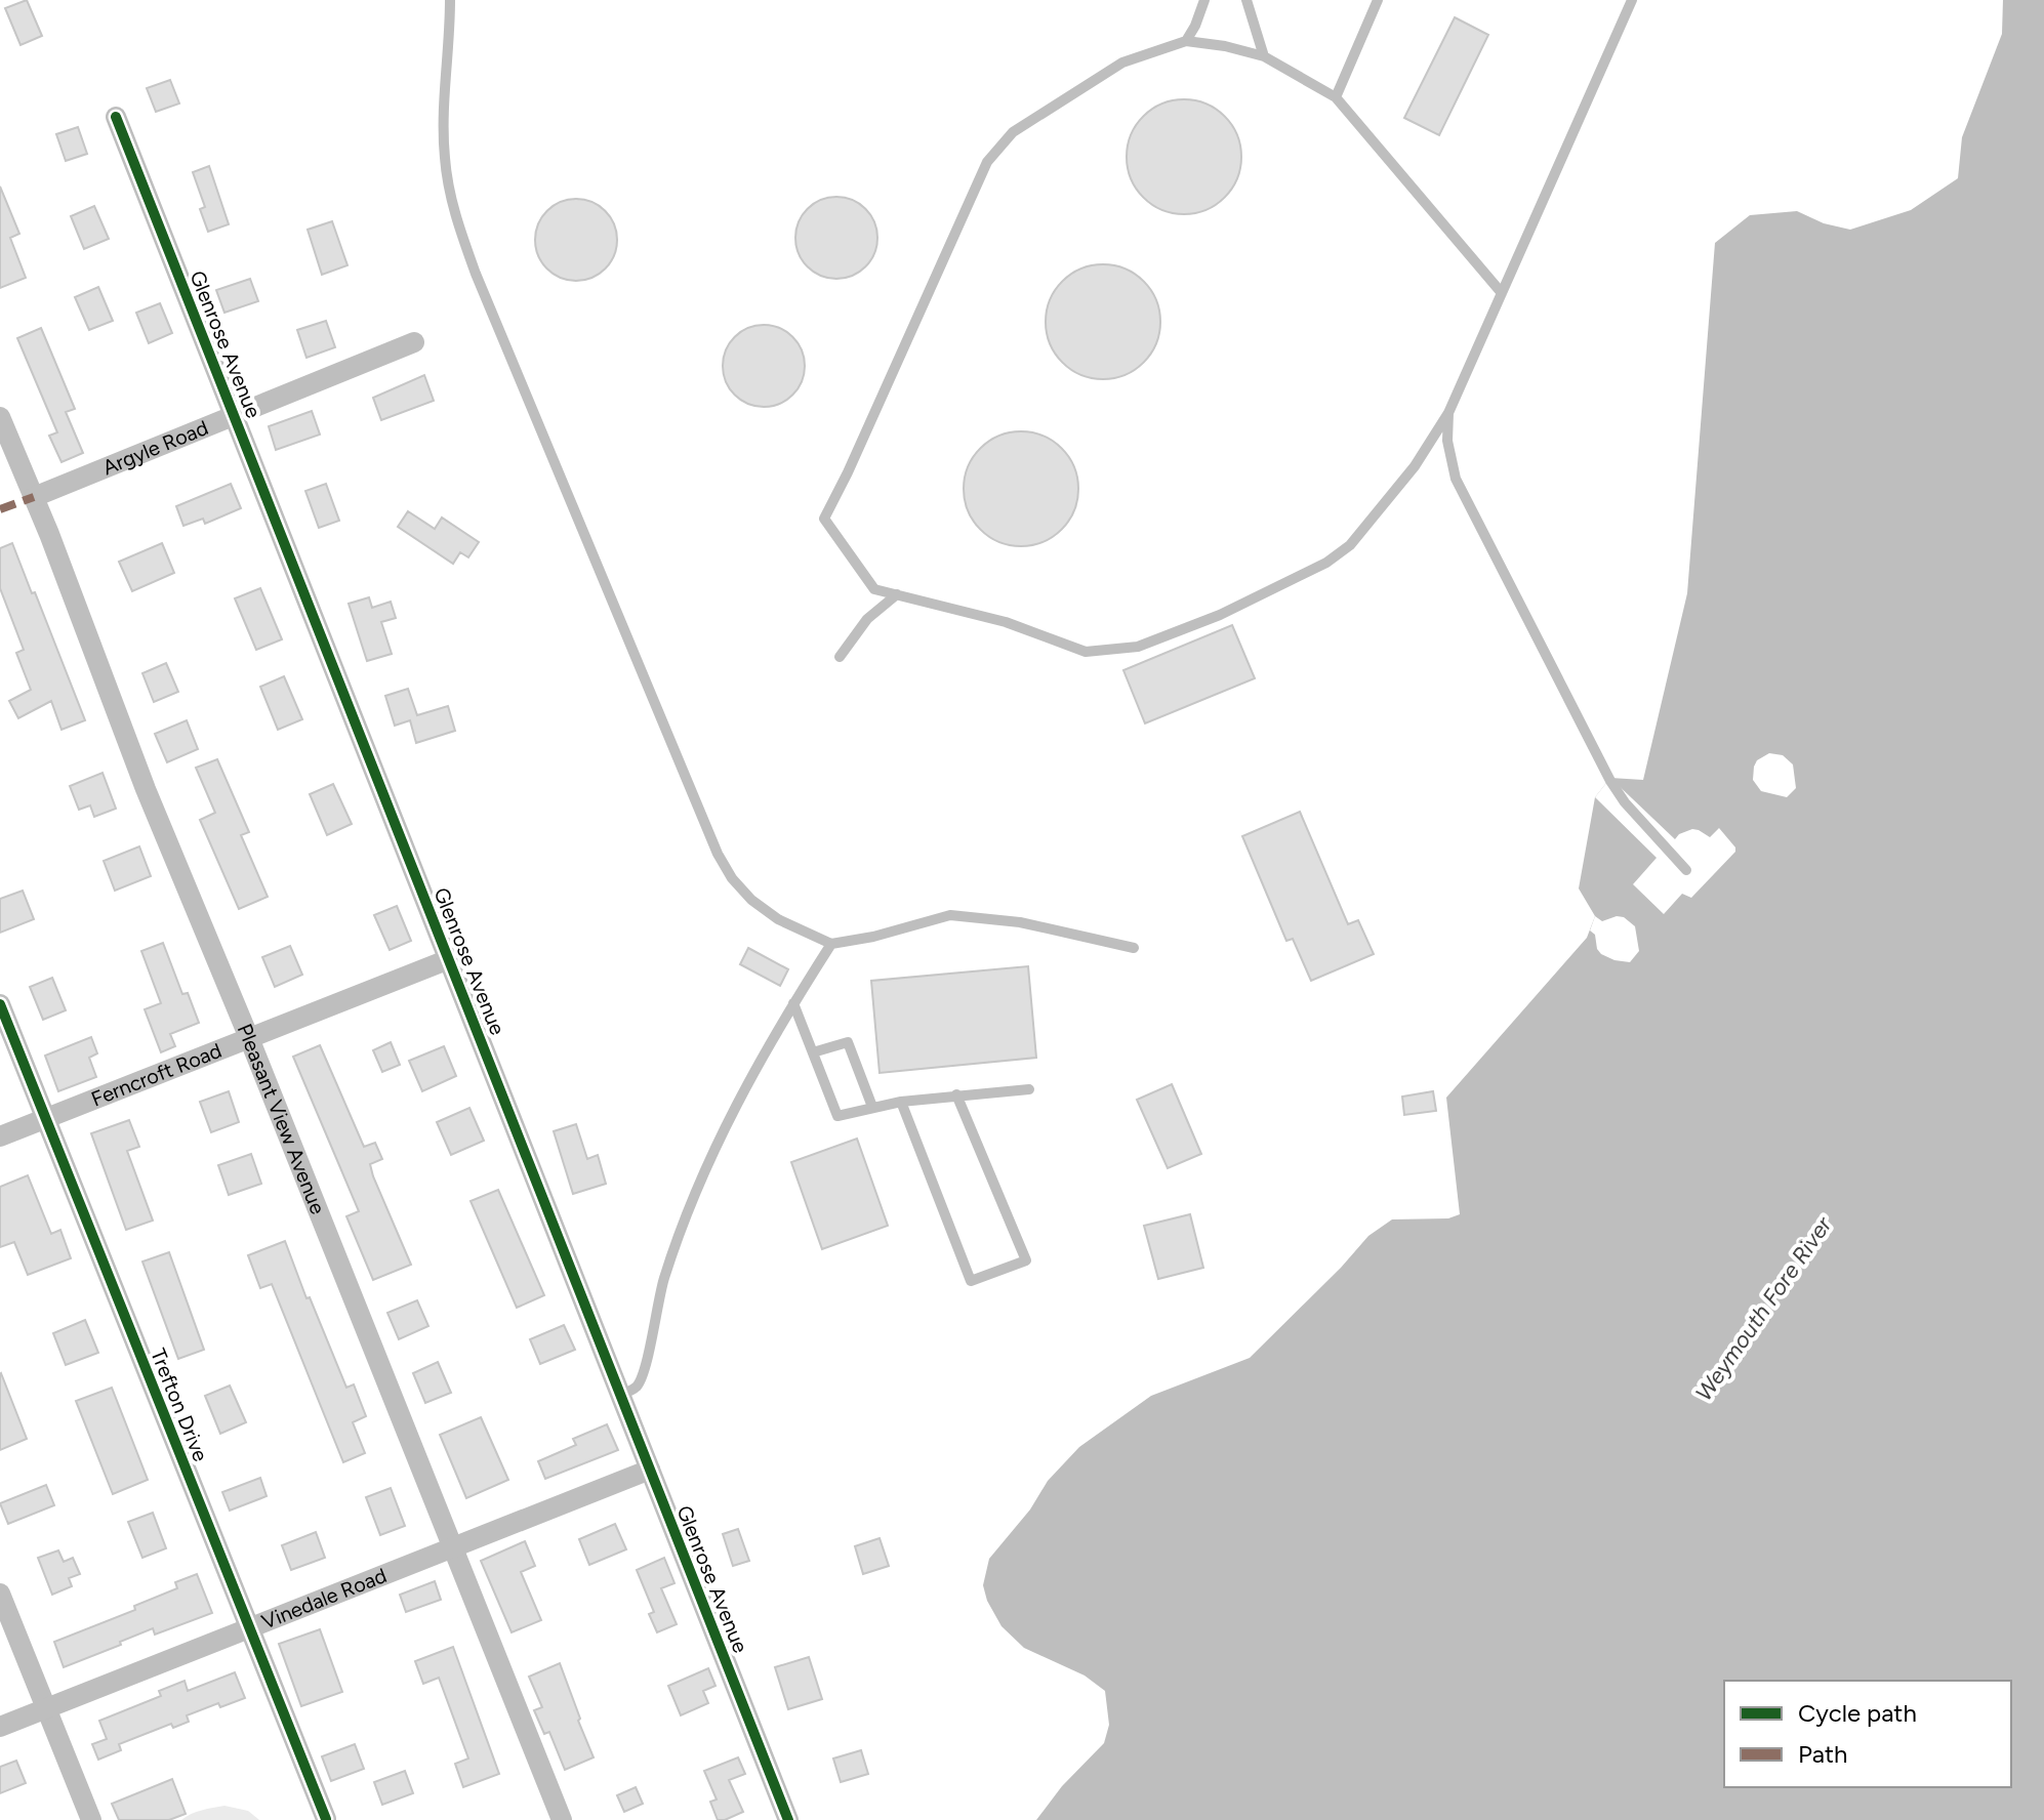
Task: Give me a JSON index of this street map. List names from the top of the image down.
{
  "streets": {
    "street": [
      "Glenrose Avenue",
      "Argyle Road",
      "Ferncroft Road",
      "Pleasant View Avenue",
      "Trefton Drive",
      "Vinedale Road"
    ]
  },
  "crossings": [
    ["Glenrose Avenue", "Argyle Road"],
    ["Glenrose Avenue", "Ferncroft Road"],
    ["Glenrose Avenue", "Vinedale Road"],
    ["Argyle Road", "Pleasant View Avenue"],
    ["Ferncroft Road", "Pleasant View Avenue"],
    ["Ferncroft Road", "Trefton Drive"],
    ["Pleasant View Avenue", "Vinedale Road"],
    ["Trefton Drive", "Vinedale Road"]
  ],
  "water": ["Weymouth Fore River"],
  "legend": ["Cycle path", "Path"]
}
